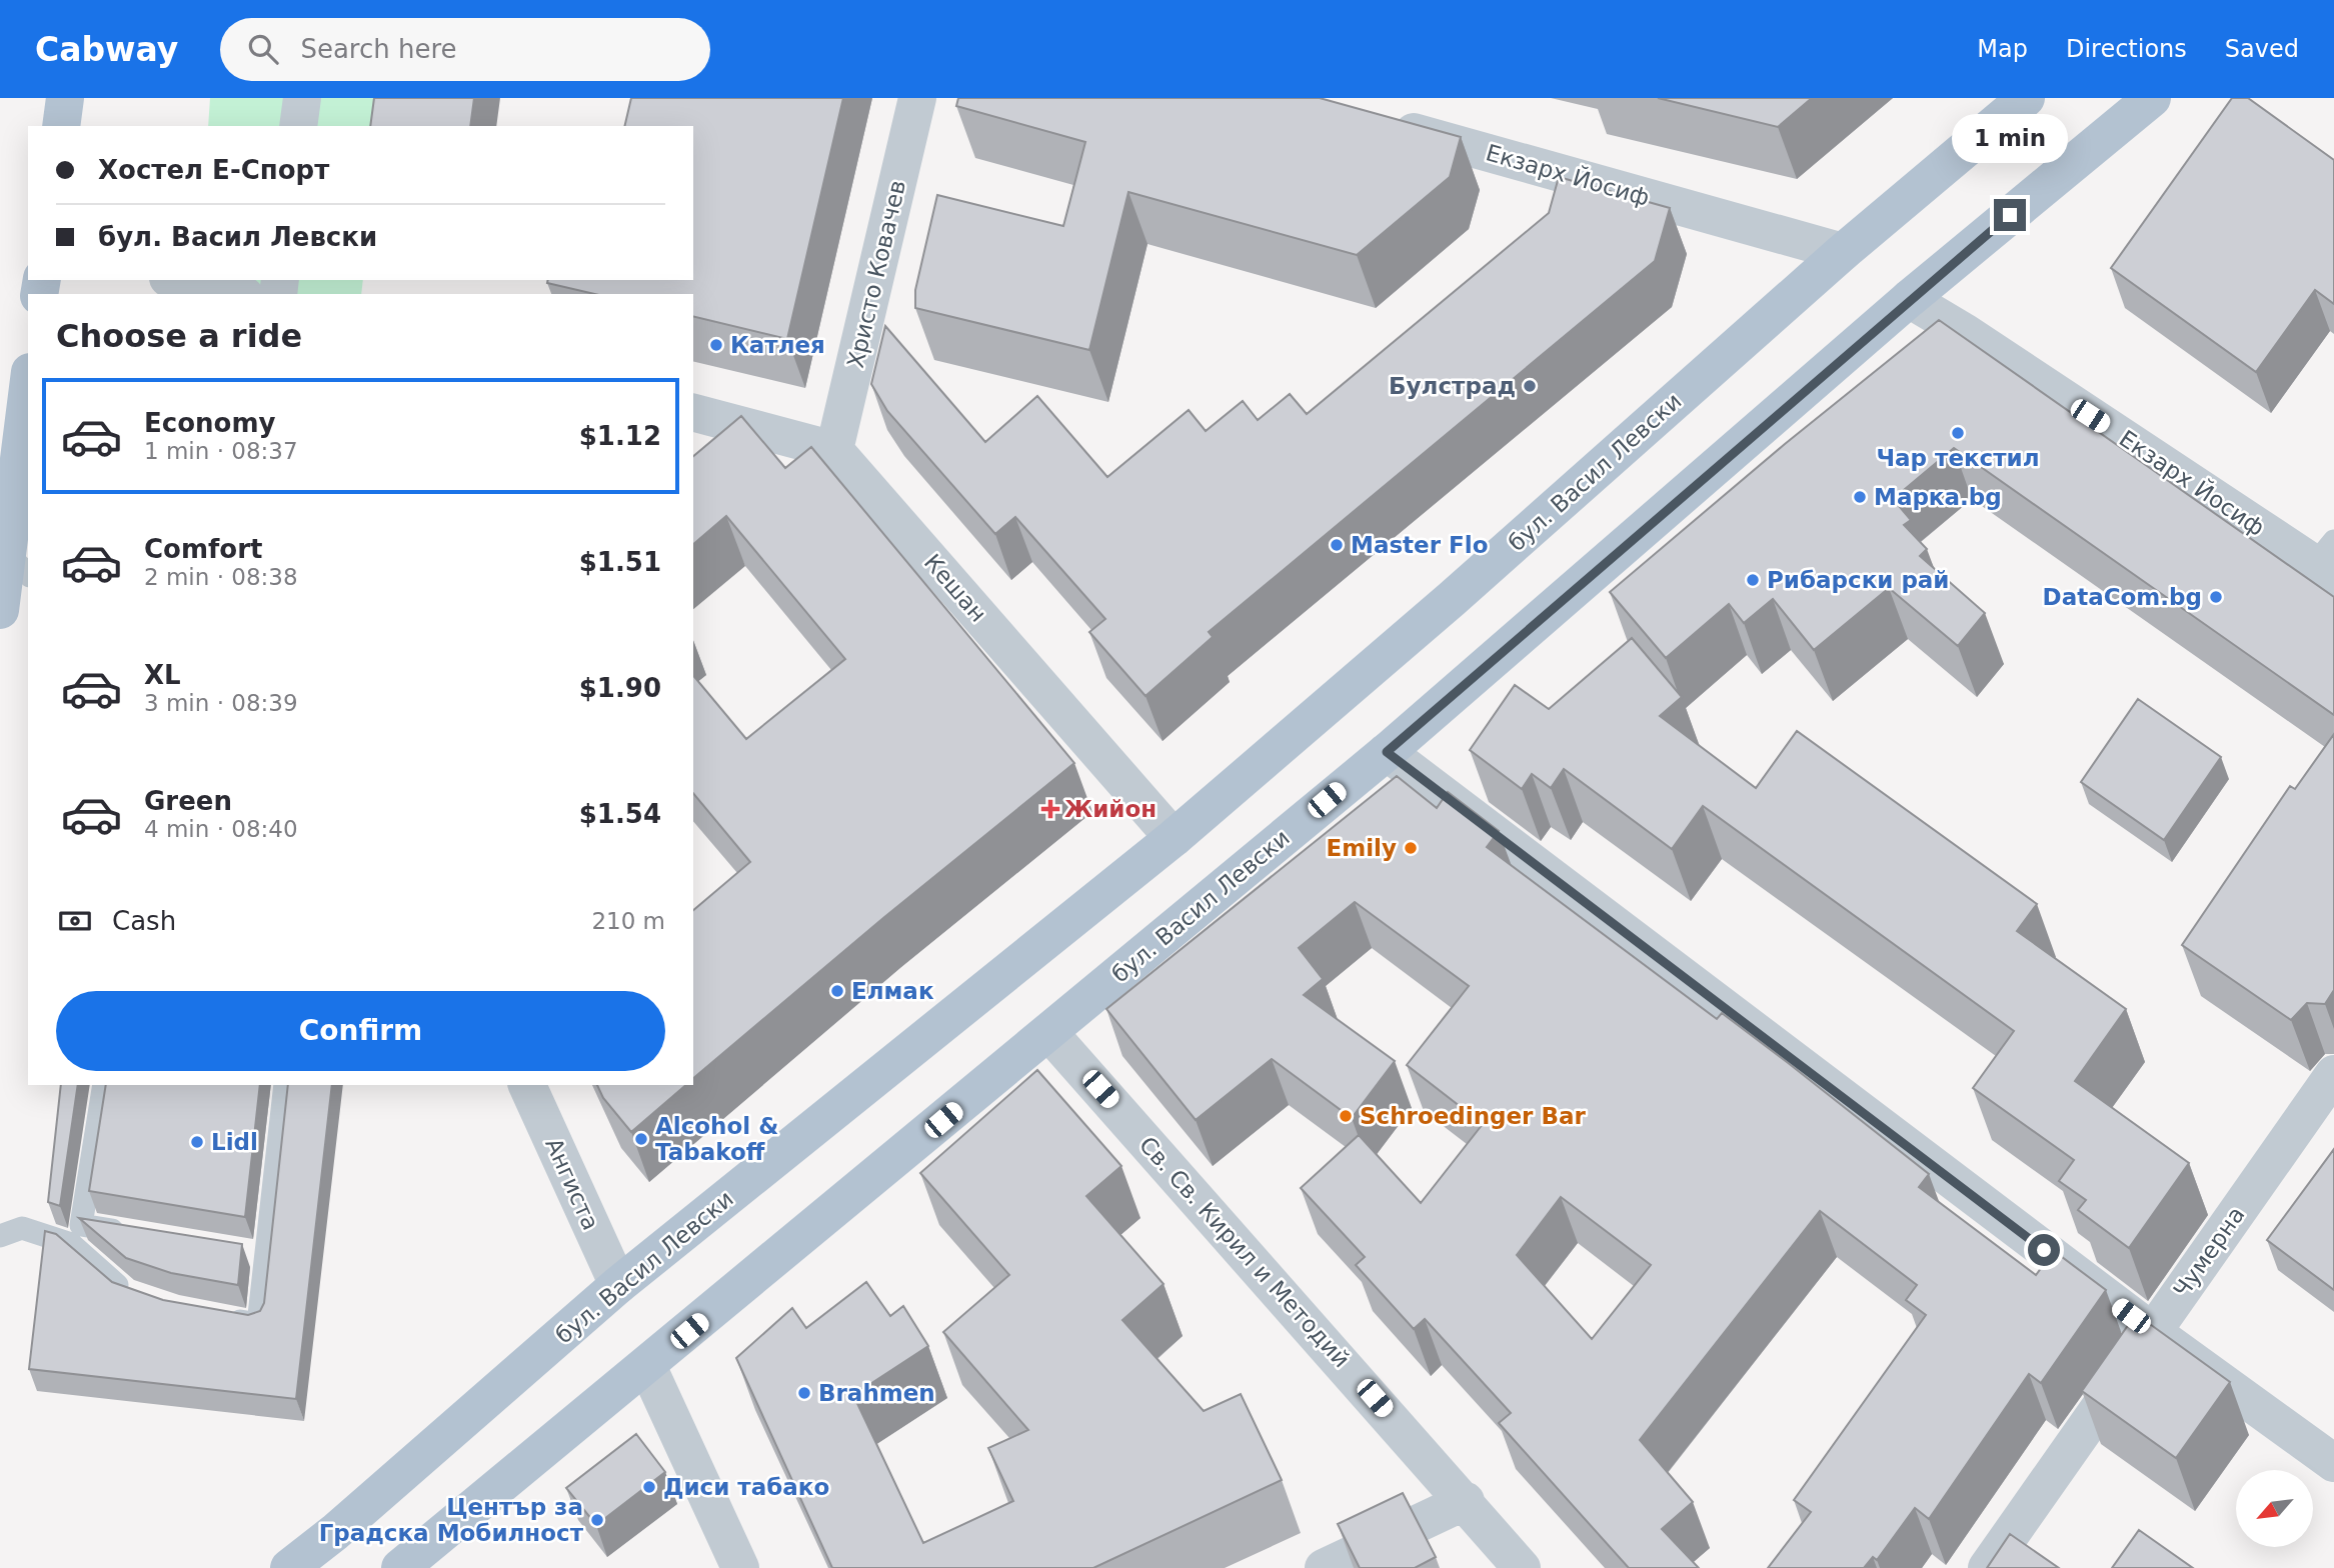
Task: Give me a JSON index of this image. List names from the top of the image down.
{
  "streets": {
    "main road": ["бул. Васил Левски"],
    "street": [
      "Екзарх Йосиф",
      "Христо Ковачев",
      "Кешан",
      "Ангиста",
      "Св. Св. Кирил и Методий",
      "Чумерна"
    ]
  },
  "crossings": [
    ["Екзарх Йосиф", "бул. Васил Левски"],
    ["Христо Ковачев", "Кешан"],
    ["бул. Васил Левски", "Кешан"],
    ["бул. Васил Левски", "Ангиста"],
    ["бул. Васил Левски", "Св. Св. Кирил и Методий"]
  ],
  "places": {
    "other": [
      "Катлея",
      "Булстрад",
      "Чар текстил",
      "Марка.bg",
      "Master Flo",
      "Рибарски рай",
      "DataCom.bg",
      "Emily",
      "Елмак",
      "Schroedinger Bar",
      "Alcohol & Tabakoff",
      "Lidl",
      "Brahmen",
      "Диси табако",
      "Център за Градска Мобилност"
    ],
    "health": ["Жийон"]
  },
  "north": "bottom left",
  "page": {
    "header": "Cabway",
    "search": "Search here",
    "nav": ["Map", "Directions", "Saved"],
    "bubble": "1 min",
    "banner": ["Хостел Е-Спорт", "бул. Васил Левски"],
    "heading": "Choose a ride",
    "list": [
      {
        "name": "Economy",
        "note": "1 min · 08:37",
        "value": "$1.12"
      },
      {
        "name": "Comfort",
        "note": "2 min · 08:38",
        "value": "$1.51"
      },
      {
        "name": "XL",
        "note": "3 min · 08:39",
        "value": "$1.90"
      },
      {
        "name": "Green",
        "note": "4 min · 08:40",
        "value": "$1.54"
      }
    ],
    "pay": ["Cash", "210 m"],
    "buttons": "Confirm"
  }
}
